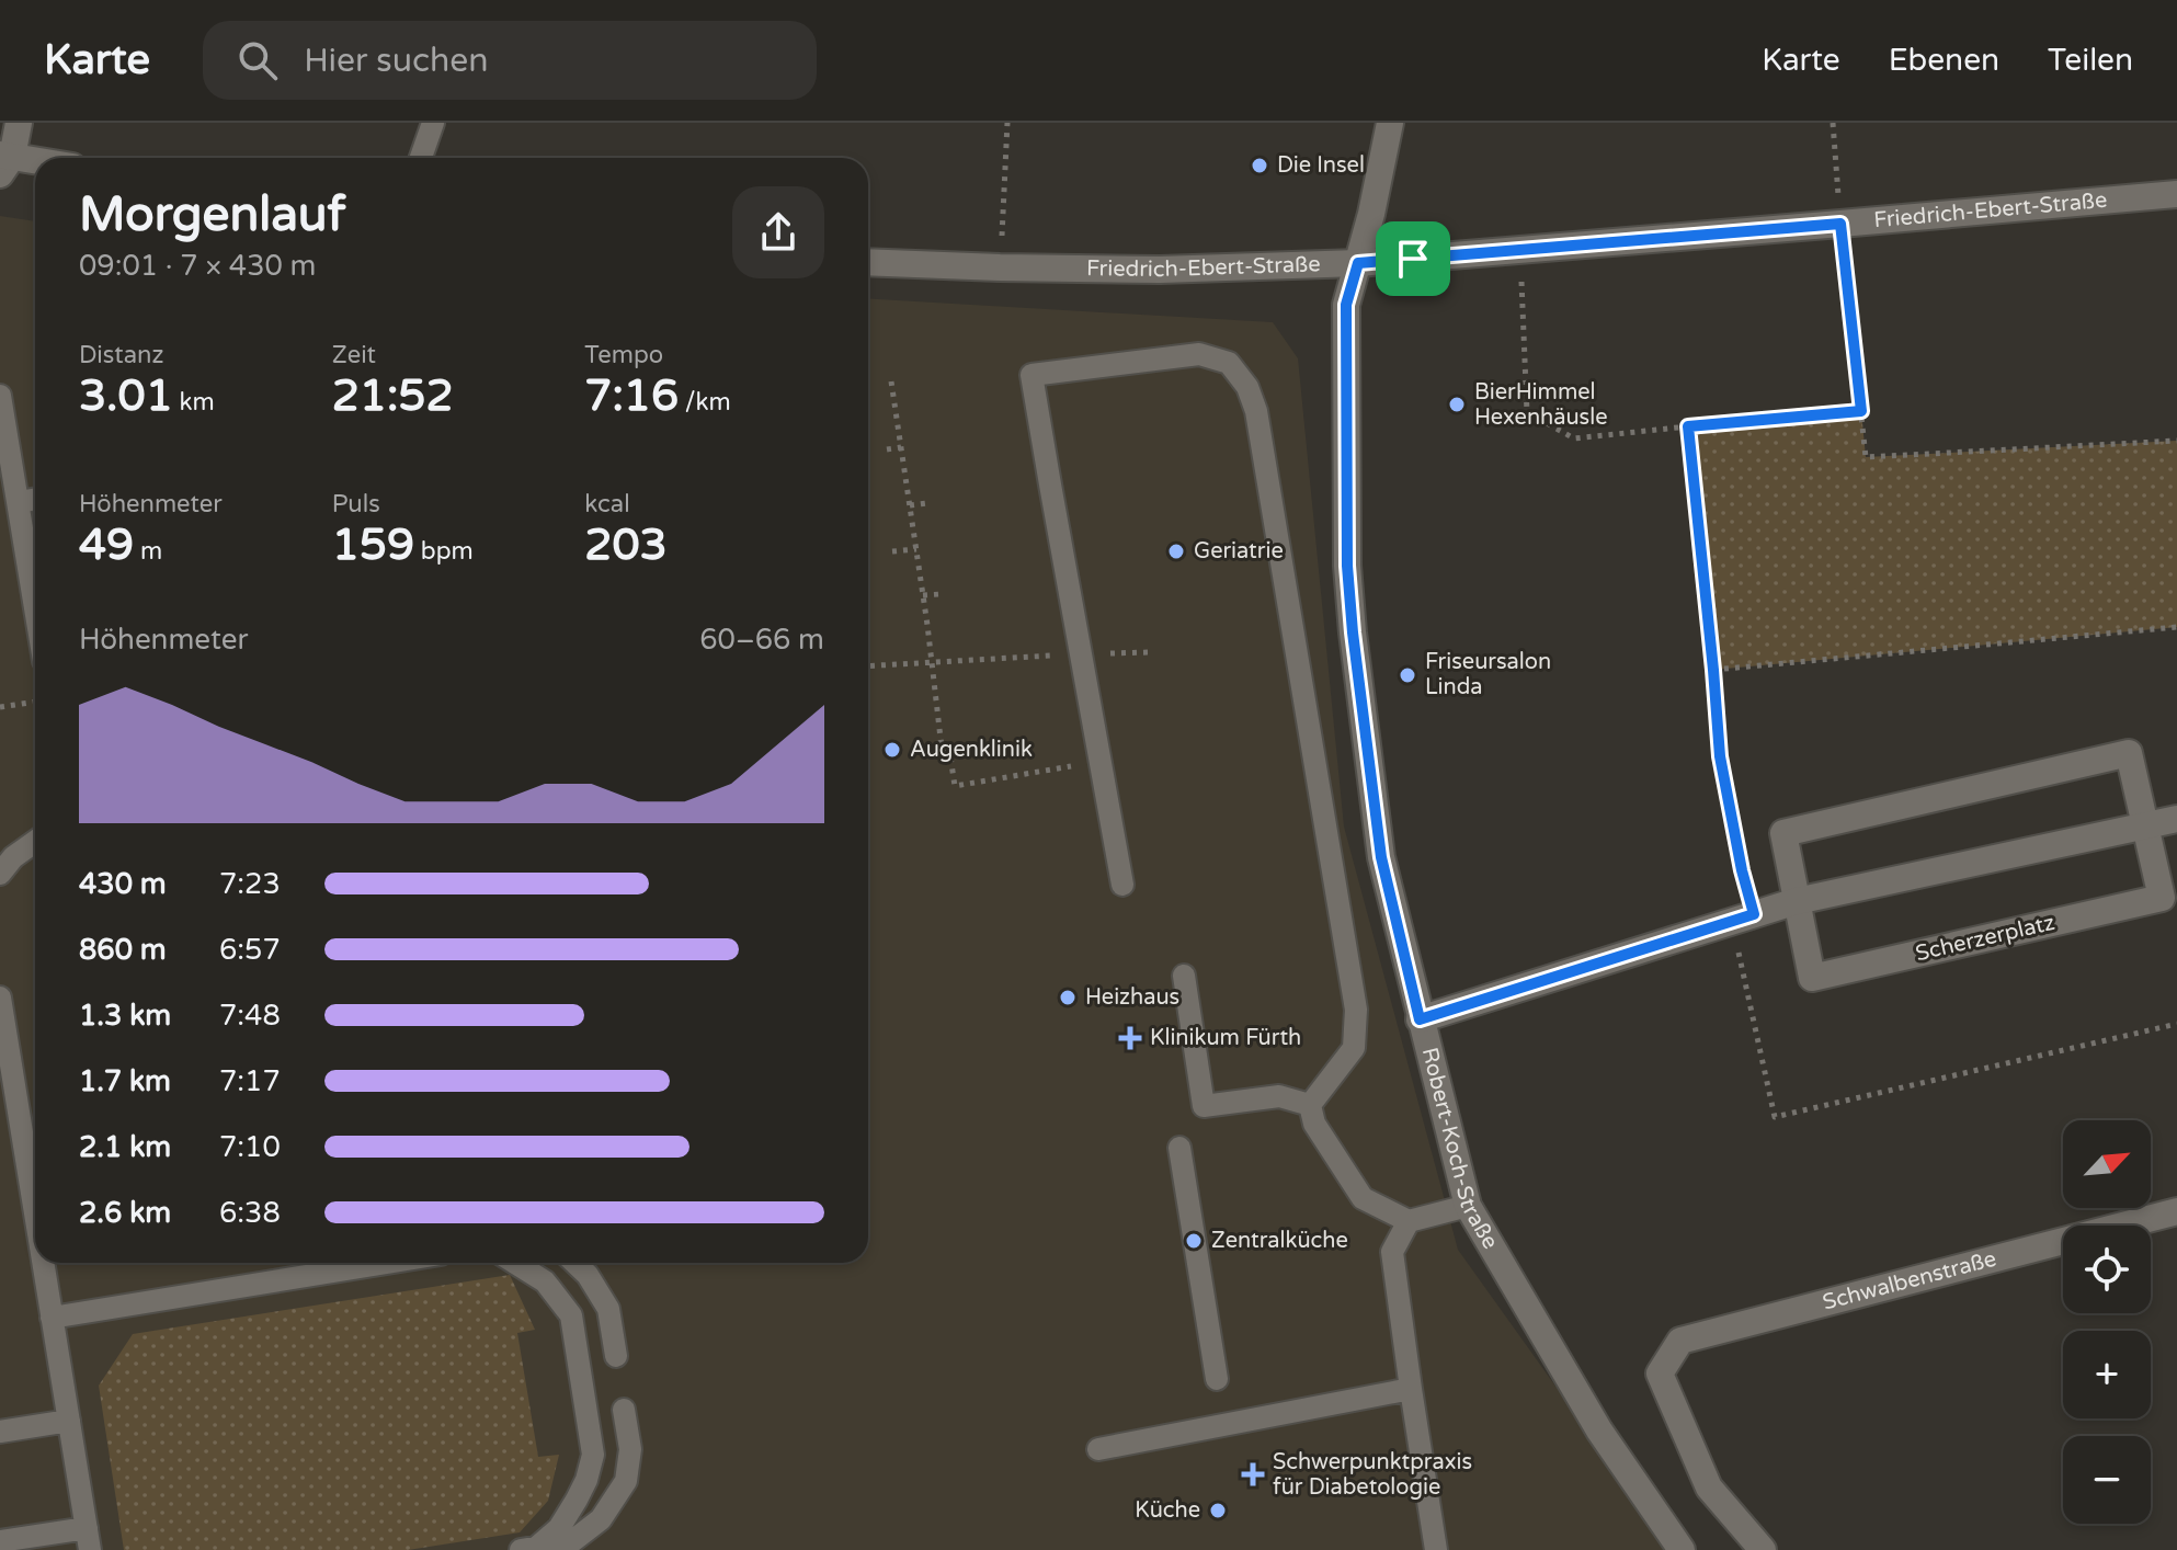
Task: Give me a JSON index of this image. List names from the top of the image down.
{
  "streets": {
    "street": [
      "Friedrich-Ebert-Straße",
      "Scherzerplatz",
      "Robert-Koch-Straße",
      "Schwalbenstraße"
    ]
  },
  "crossings": [
    ["Friedrich-Ebert-Straße", "Robert-Koch-Straße"]
  ],
  "places": {
    "other": [
      "Die Insel",
      "BierHimmel Hexenhäusle",
      "Geriatrie",
      "Friseursalon Linda",
      "Augenklinik",
      "Heizhaus",
      "Zentralküche",
      "Küche"
    ],
    "health": ["Klinikum Fürth", "Schwerpunktpraxis für Diabetologie"]
  },
  "north": "top right",
  "page": {
    "header": "Karte",
    "search": "Hier suchen",
    "nav": ["Karte", "Ebenen", "Teilen"],
    "heading": ["Morgenlauf", "09:01 · 7 × 430 m"],
    "stats": [
      ["Distanz", "3.01 km"],
      ["Zeit", "21:52"],
      ["Tempo", "7:16 /km"],
      ["Höhenmeter", "49 m"],
      ["Puls", "159 bpm"],
      ["kcal", "203"]
    ],
    "chart": ["Höhenmeter", "60–66 m"],
    "list": [
      {
        "name": "430 m",
        "note": "7:23"
      },
      {
        "name": "860 m",
        "note": "6:57"
      },
      {
        "name": "1.3 km",
        "note": "7:48"
      },
      {
        "name": "1.7 km",
        "note": "7:17"
      },
      {
        "name": "2.1 km",
        "note": "7:10"
      },
      {
        "name": "2.6 km",
        "note": "6:38"
      }
    ],
    "map_buttons": ["+", "−"]
  }
}
